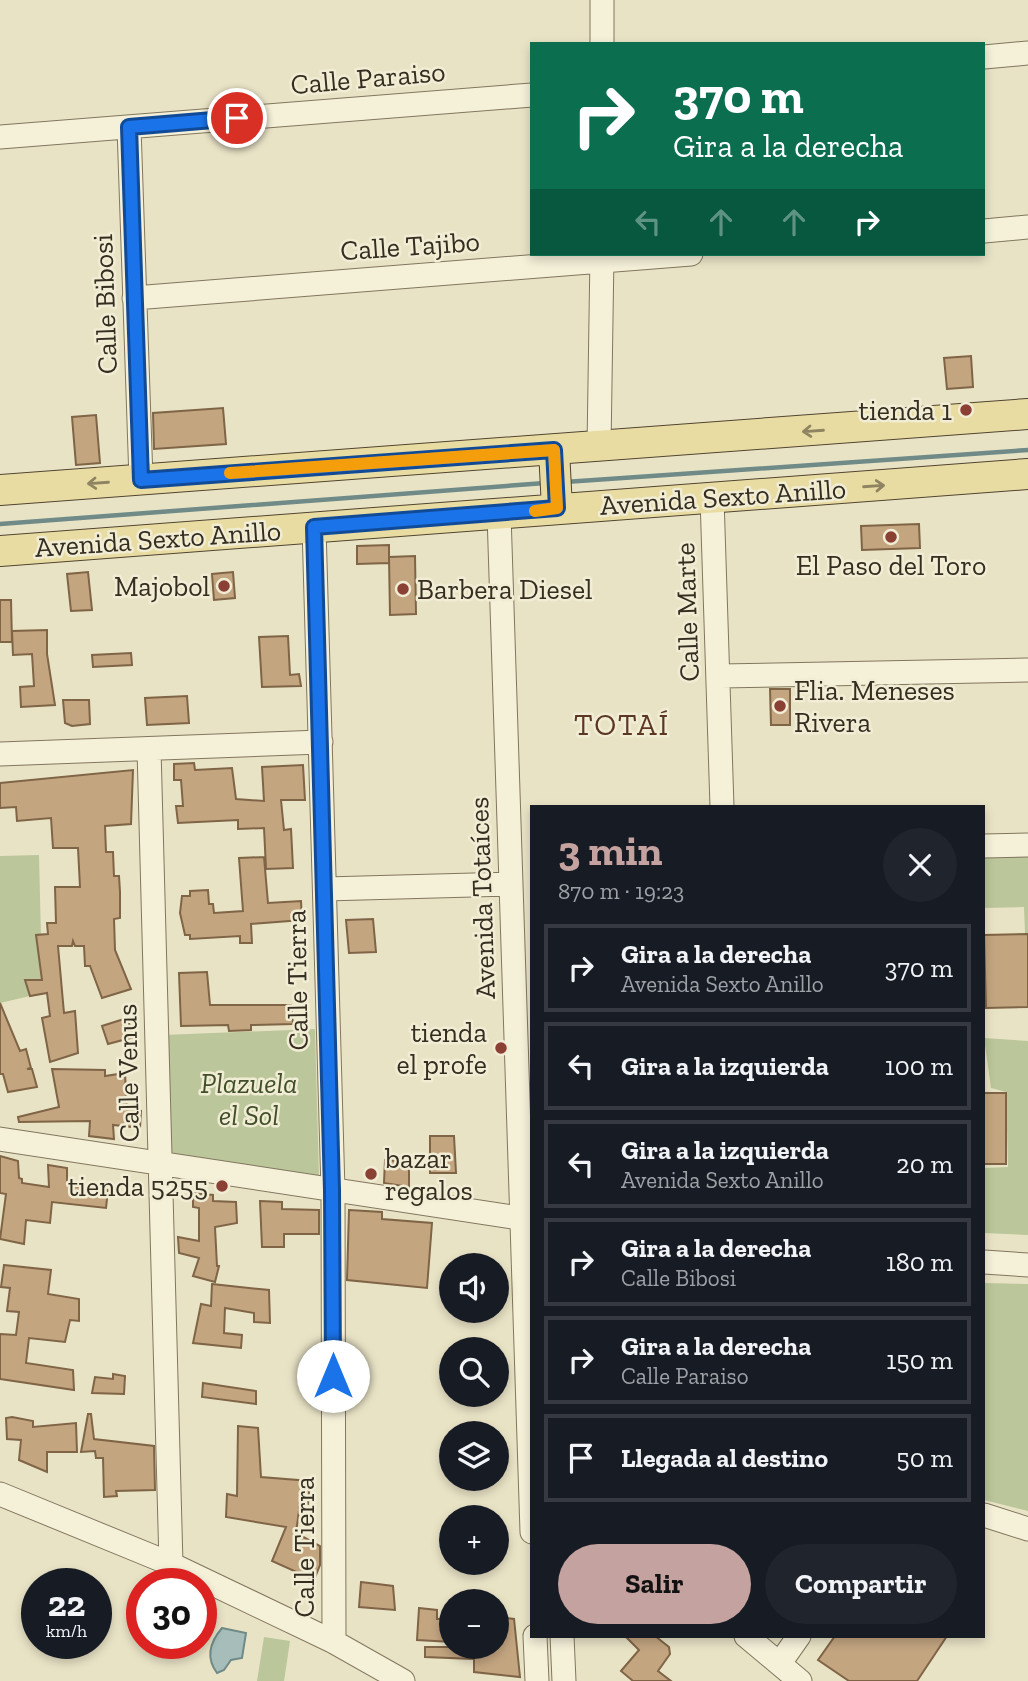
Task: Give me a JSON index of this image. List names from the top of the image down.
{
  "streets": {
    "main road": ["Avenida Sexto Anillo"],
    "street": [
      "Calle Paraiso",
      "Calle Tajibo",
      "Calle Bibosi",
      "Calle Marte",
      "Avenida Totaíces",
      "Calle Tierra",
      "Calle Venus"
    ]
  },
  "crossings": [
    ["Calle Paraiso", "Calle Bibosi"],
    ["Calle Tajibo", "Calle Bibosi"],
    ["Calle Bibosi", "Avenida Sexto Anillo"],
    ["Avenida Sexto Anillo", "Calle Marte"],
    ["Avenida Sexto Anillo", "Avenida Totaíces"],
    ["Avenida Sexto Anillo", "Calle Tierra"]
  ],
  "districts": ["TOTAÍ"],
  "parks": ["Plazuela el Sol"],
  "places": [
    "tienda 1",
    "El Paso del Toro",
    "Majobol",
    "Barbera Diesel",
    "Flia. Meneses Rivera",
    "tienda el profe",
    "bazar regalos",
    "tienda 5255"
  ],
  "page": {
    "turn": ["370 m", "Gira a la derecha"],
    "heading": ["3 min", "870 m · 19:23"],
    "list": [
      {
        "name": "Gira a la derecha",
        "note": "Avenida Sexto Anillo",
        "value": "370 m"
      },
      {
        "name": "Gira a la izquierda",
        "value": "100 m"
      },
      {
        "name": "Gira a la izquierda",
        "note": "Avenida Sexto Anillo",
        "value": "20 m"
      },
      {
        "name": "Gira a la derecha",
        "note": "Calle Bibosi",
        "value": "180 m"
      },
      {
        "name": "Gira a la derecha",
        "note": "Calle Paraiso",
        "value": "150 m"
      },
      {
        "name": "Llegada al destino",
        "value": "50 m"
      }
    ],
    "map_buttons": ["+", "−"],
    "buttons": ["Salir", "Compartir"],
    "speed": "22 km/h",
    "limit": "30"
  }
}
